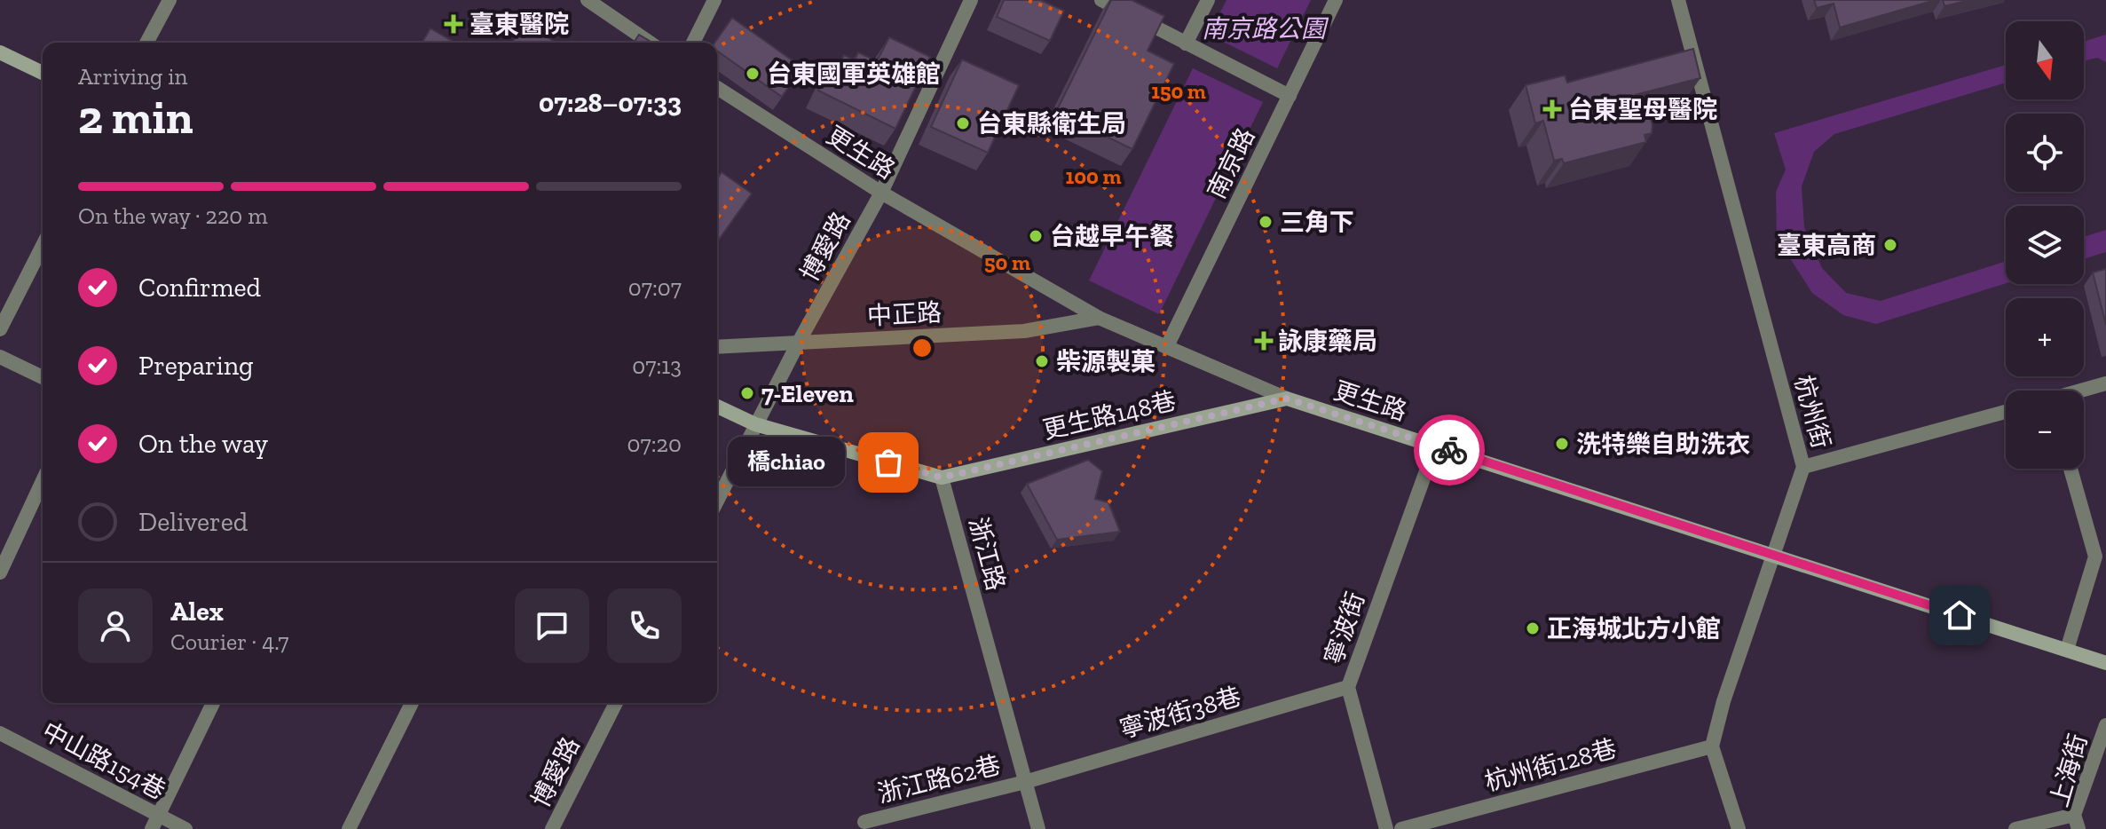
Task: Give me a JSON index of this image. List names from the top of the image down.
{
  "streets": {
    "street": [
      "更生路",
      "南京路",
      "博愛路",
      "中正路",
      "杭州街",
      "更生路148巷",
      "浙江路",
      "寧波街",
      "寧波街38巷",
      "中山路154巷",
      "杭州街128巷",
      "上海街",
      "浙江路62巷"
    ]
  },
  "crossings": [
    ["更生路", "南京路"],
    ["更生路", "博愛路"],
    ["更生路", "中正路"],
    ["更生路", "杭州街"],
    ["更生路", "更生路148巷"],
    ["更生路", "寧波街"],
    ["博愛路", "中正路"],
    ["杭州街", "杭州街128巷"],
    ["更生路148巷", "浙江路"],
    ["浙江路", "寧波街38巷"],
    ["浙江路", "浙江路62巷"],
    ["寧波街", "寧波街38巷"],
    ["寧波街38巷", "浙江路62巷"]
  ],
  "parks": ["南京路公園"],
  "places": {
    "health": ["臺東醫院", "台東聖母醫院", "詠康藥局"],
    "other": [
      "台東國軍英雄館",
      "台東縣衛生局",
      "三角下",
      "台越早午餐",
      "臺東高商",
      "柴源製菓",
      "7-Eleven",
      "洗特樂自助洗衣",
      "橋chiao",
      "正海城北方小館"
    ]
  },
  "north": "bottom",
  "page": {
    "map_buttons": ["+", "−"],
    "heading": ["2 min", "Arriving in", "07:28–07:33"],
    "panel": ["Alex", "Courier · 4.7"],
    "bar": "On the way · 220 m",
    "list": [
      ["Confirmed", "07:07"],
      ["Preparing", "07:13"],
      ["On the way", "07:20"],
      "Delivered"
    ],
    "bubble": "橋chiao"
  },
  "rings": ["150 m", "100 m", "50 m"]
}
